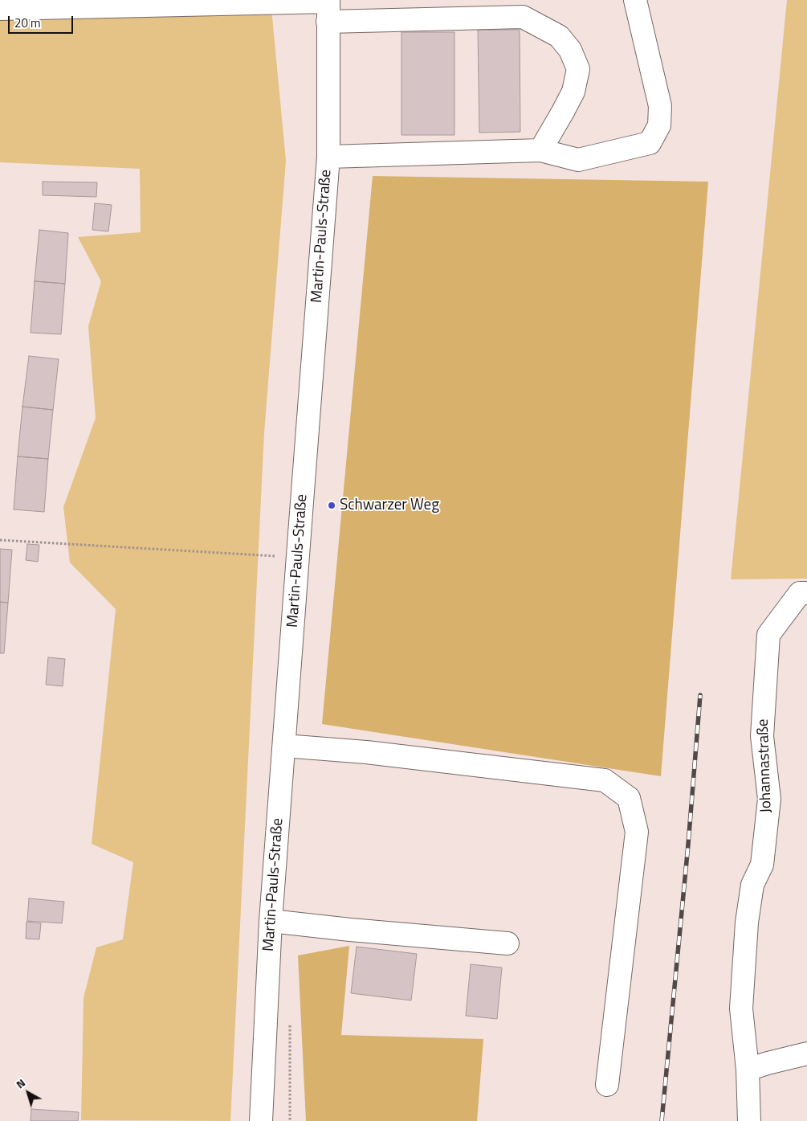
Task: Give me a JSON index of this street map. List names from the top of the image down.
{
  "streets": {
    "street": ["Martin-Pauls-Straße", "Johannastraße"]
  },
  "places": ["Schwarzer Weg"],
  "scale_bar": "20 m",
  "north": "top left"
}
